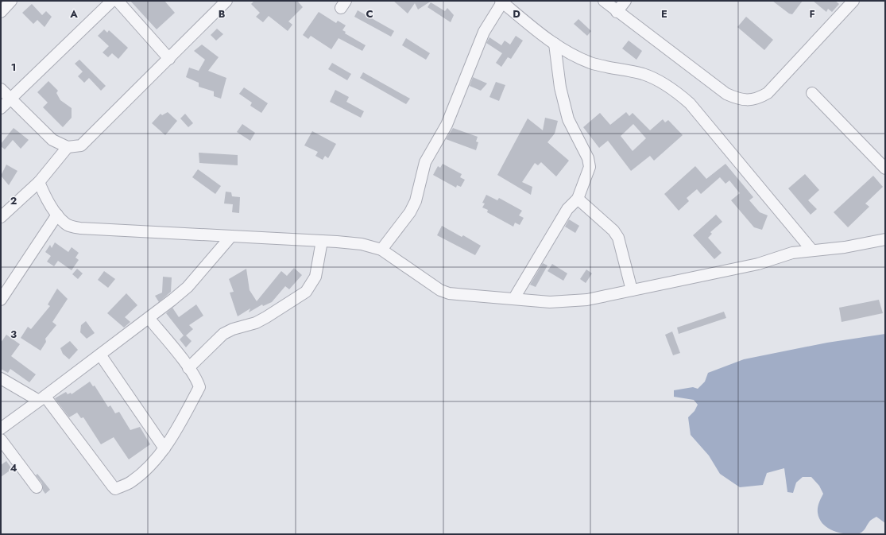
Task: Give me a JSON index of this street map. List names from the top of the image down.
{
  "grid": {
    "columns": [
      "A",
      "B",
      "C",
      "D",
      "E",
      "F"
    ],
    "rows": [
      "1",
      "2",
      "3",
      "4"
    ]
  }
}
